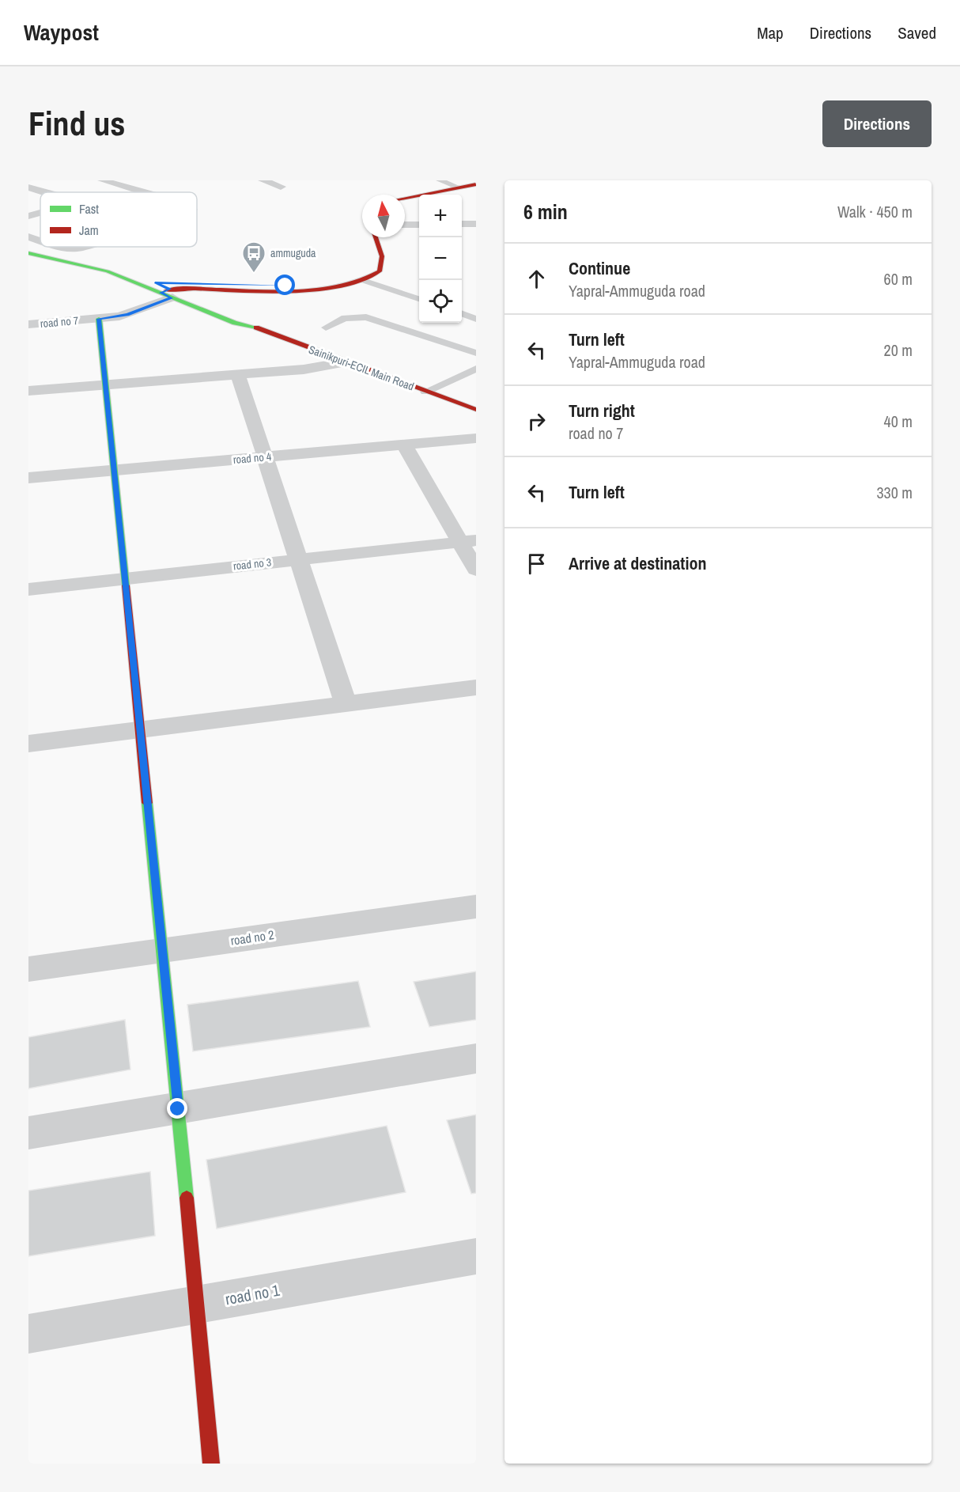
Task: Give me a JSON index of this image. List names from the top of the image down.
{
  "streets": {
    "main road": ["Sainikpuri-ECIL Main Road"],
    "street": [
      "road no 7",
      "road no 4",
      "road no 3",
      "road no 2",
      "road no 1"
    ]
  },
  "crossings": [
    ["road no 7", "Sainikpuri-ECIL Main Road"]
  ],
  "places": {
    "bus stop": ["ammuguda"]
  },
  "legend": ["Fast", "Jam"],
  "north": "top",
  "page": {
    "header": "Waypost",
    "nav": ["Map", "Directions", "Saved"],
    "buttons": "Directions",
    "title": "Find us",
    "heading": ["6 min", "Walk · 450 m"],
    "map_buttons": ["+", "−"],
    "list": [
      ["Continue", "Yapral-Ammuguda road", "60 m"],
      ["Turn left", "Yapral-Ammuguda road", "20 m"],
      ["Turn right", "road no 7", "40 m"],
      ["Turn left", "330 m"],
      "Arrive at destination"
    ]
  }
}
